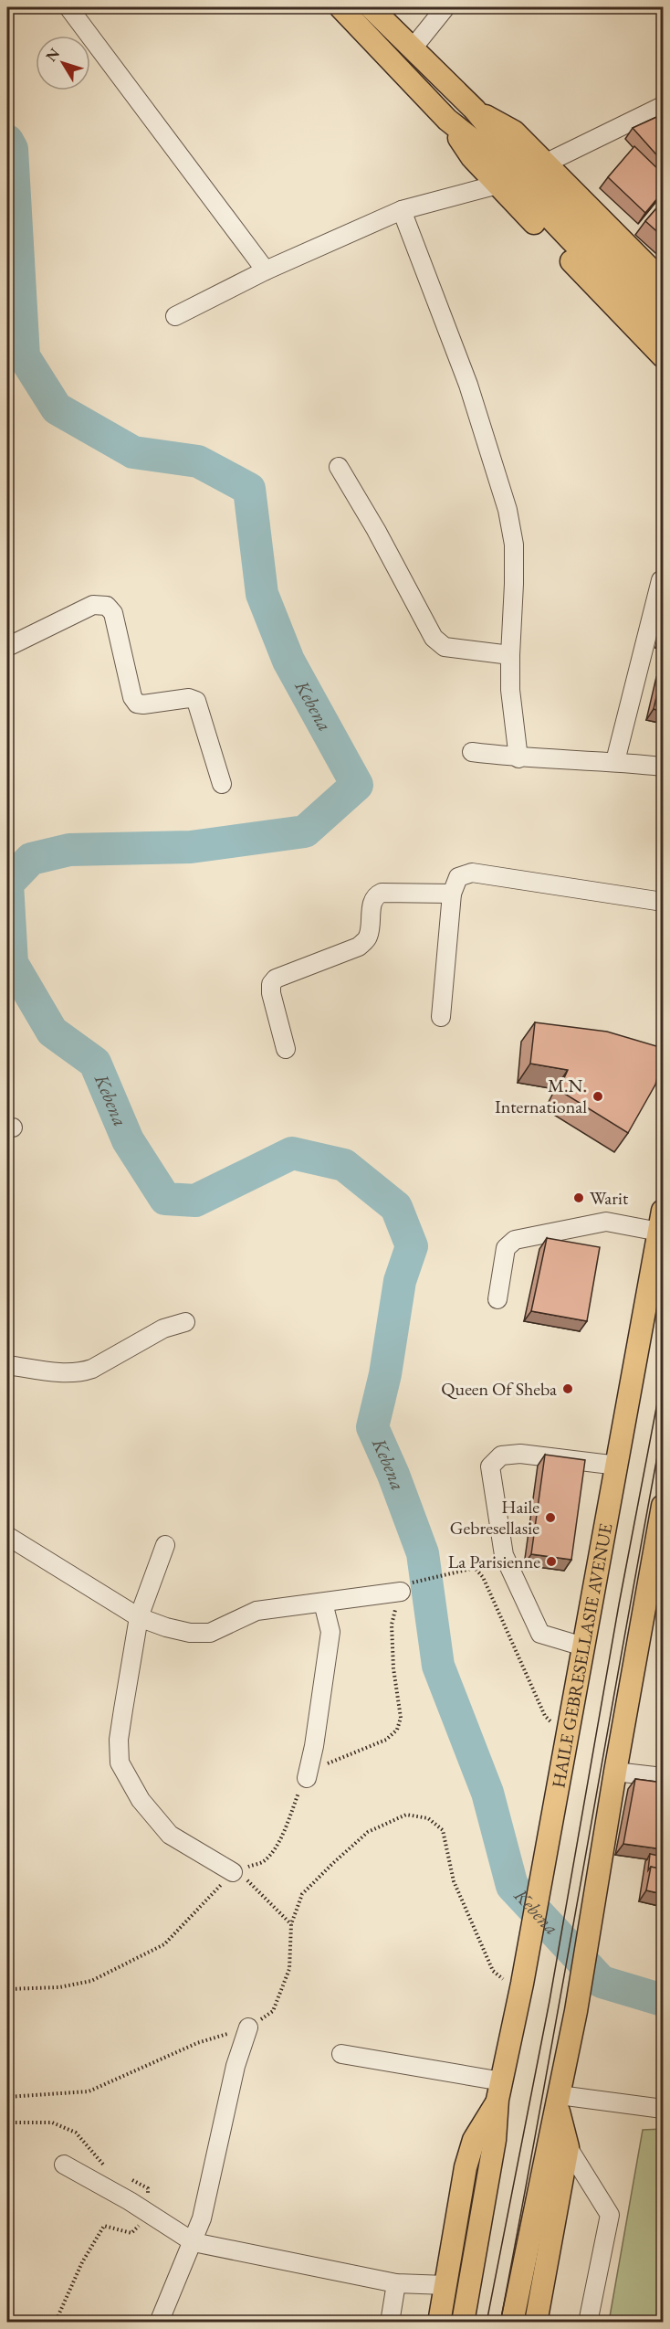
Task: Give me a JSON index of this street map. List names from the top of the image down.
{
  "streets": {
    "main road": ["HAILE GEBRESELLASIE AVENUE"]
  },
  "water": ["Kebena"],
  "places": [
    "M.N. International",
    "Warit",
    "Queen Of Sheba",
    "Haile Gebresellasie",
    "La Parisienne"
  ],
  "north": "top left"
}
